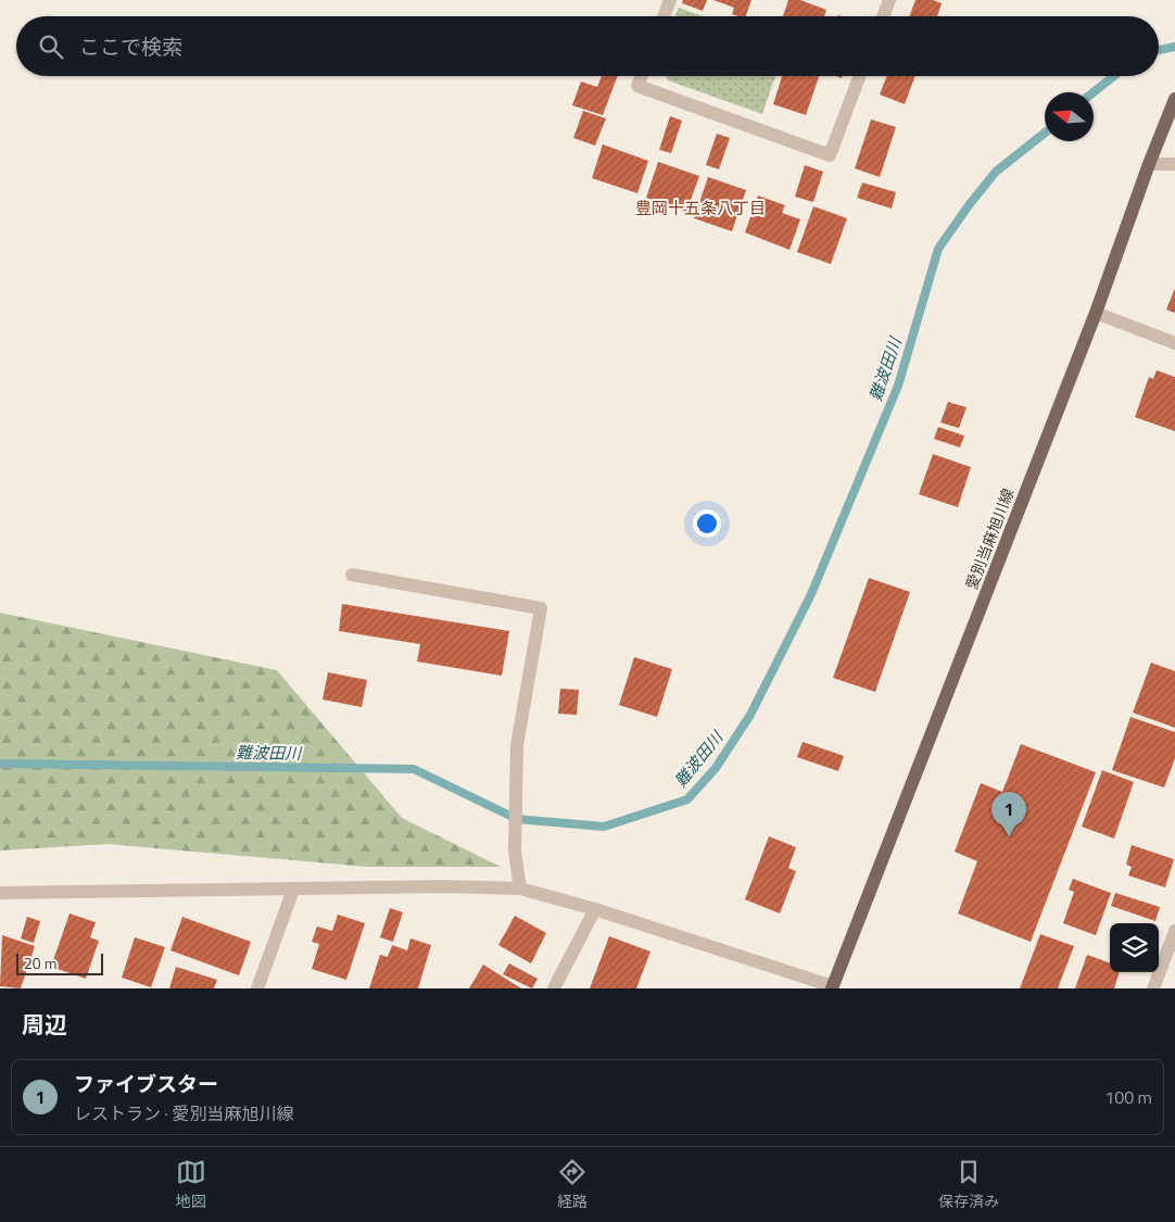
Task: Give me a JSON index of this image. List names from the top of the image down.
{
  "streets": {
    "main road": ["愛別当麻旭川線"]
  },
  "districts": ["豊岡十五条八丁目"],
  "water": ["難波田川"],
  "scale_bar": "20 m",
  "north": "left",
  "page": {
    "search": "ここで検索",
    "pins": "1",
    "scale": "20 m",
    "heading": "周辺",
    "list": [
      {
        "mark": "1",
        "name": "ファイブスター",
        "note": "レストラン · 愛別当麻旭川線",
        "value": "100 m"
      }
    ],
    "nav": ["地図", "経路", "保存済み"]
  }
}
